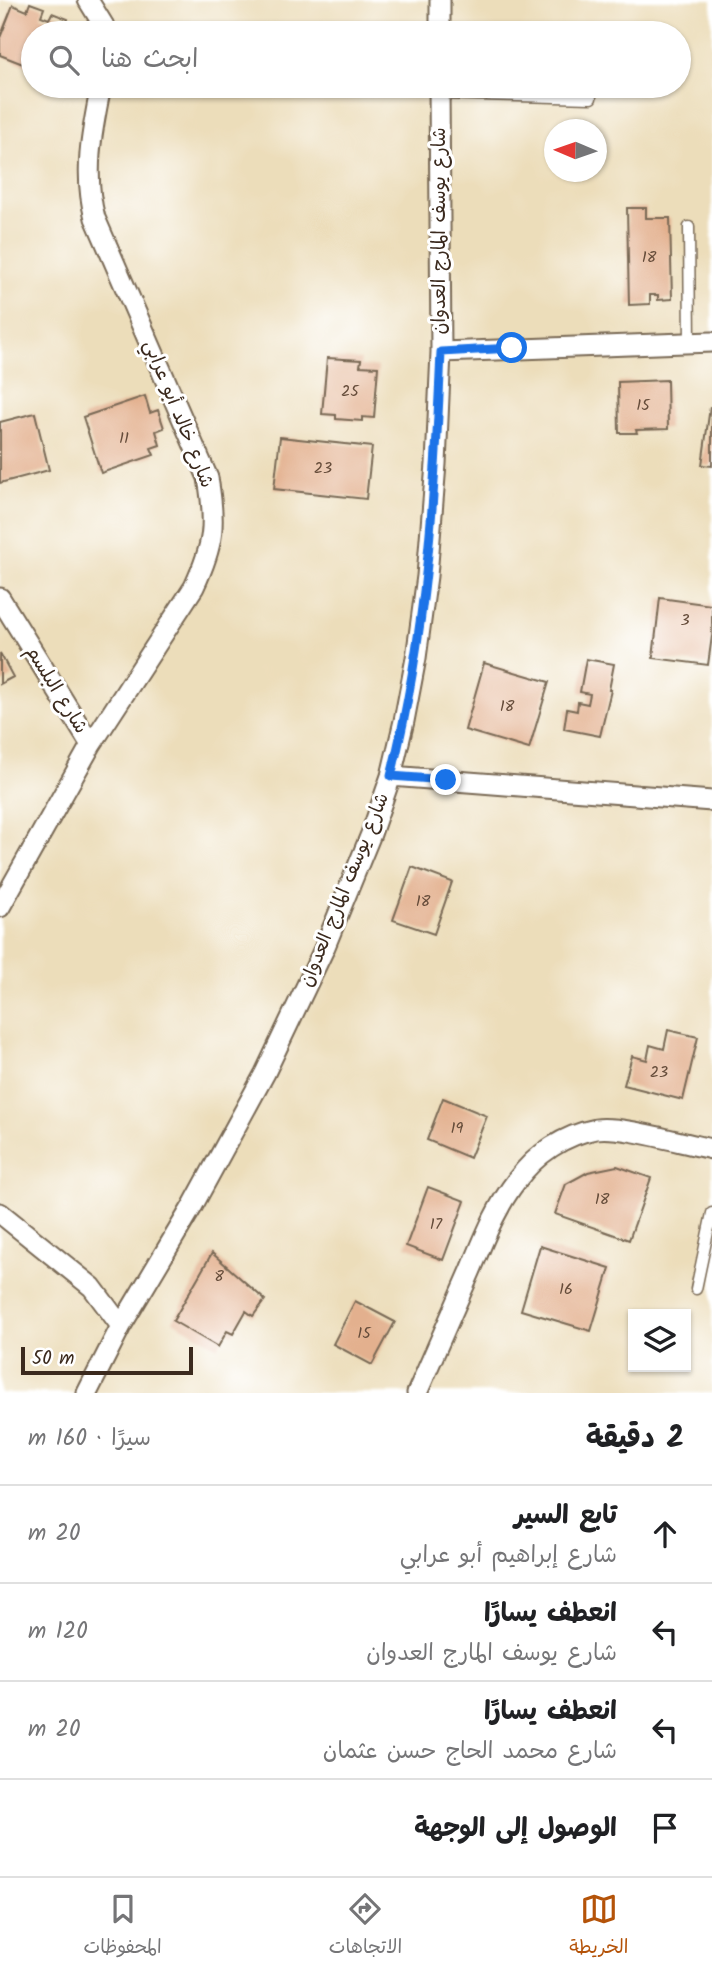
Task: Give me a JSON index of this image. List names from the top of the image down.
{
  "streets": {
    "street": ["شارع يوسف المارج العدوان", "شارع خالد أبو عرابي", "شارع البلسم"]
  },
  "crossings": [
    ["شارع خالد أبو عرابي", "شارع البلسم"]
  ],
  "house_numbers": [
    "18",
    "25",
    "15",
    "11",
    "23",
    "3",
    "18",
    "18",
    "23",
    "19",
    "18",
    "17",
    "8",
    "16",
    "15"
  ],
  "scale_bar": "50 m",
  "north": "left",
  "page": {
    "search": "ابحث هنا",
    "scale": "50 m",
    "heading": ["2 دقيقة", "سيرًا · 160 m"],
    "list": [
      ["تابع السير", "شارع إبراهيم أبو عرابي", "20 m"],
      ["انعطف يسارًا", "شارع يوسف المارج العدوان", "120 m"],
      ["انعطف يسارًا", "شارع محمد الحاج حسن عثمان", "20 m"],
      "الوصول إلى الوجهة"
    ],
    "nav": ["الخريطة", "الاتجاهات", "المحفوظات"]
  }
}
